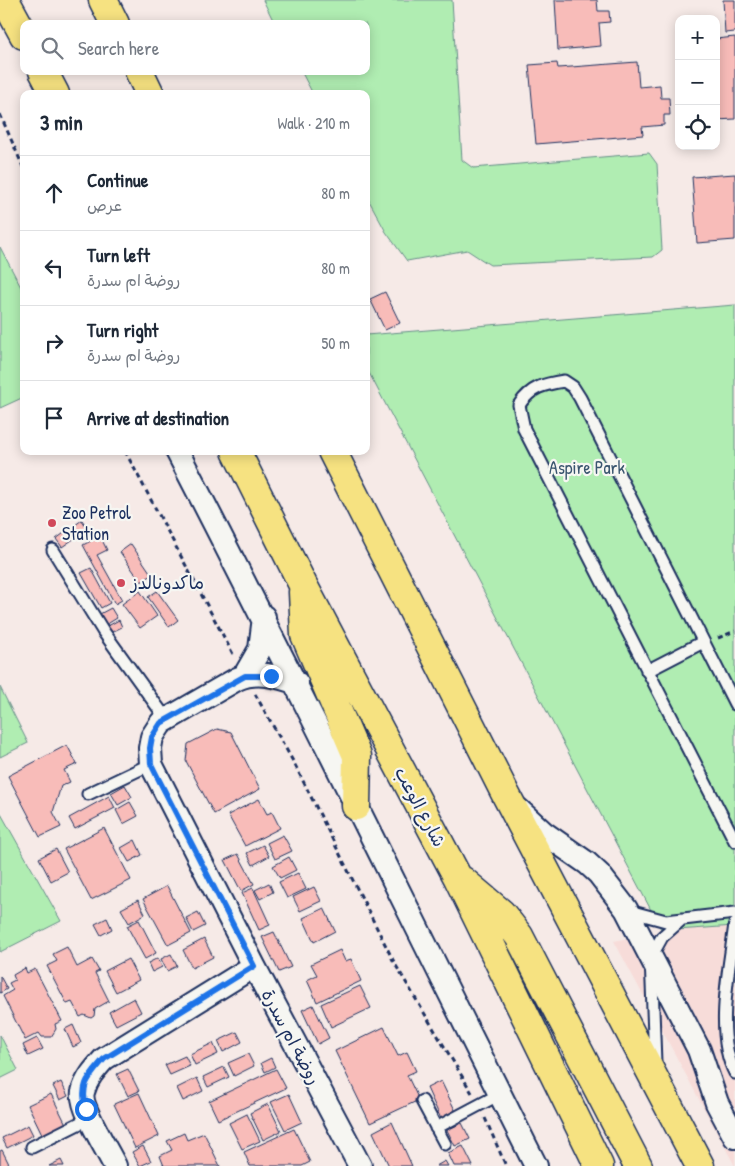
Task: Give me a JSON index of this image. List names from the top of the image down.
{
  "streets": {
    "main road": ["شارع الوعب"],
    "street": ["روضة ام سدرة"]
  },
  "parks": ["Aspire Park"],
  "places": ["Zoo Petrol Station", "ماكدونالدز"],
  "page": {
    "map_buttons": ["+", "−"],
    "search": "Search here",
    "heading": ["3 min", "Walk · 210 m"],
    "list": [
      ["Continue", "عرص", "80 m"],
      ["Turn left", "روضة ام سدرة", "80 m"],
      ["Turn right", "روضة ام سدرة", "50 m"],
      "Arrive at destination"
    ]
  }
}
